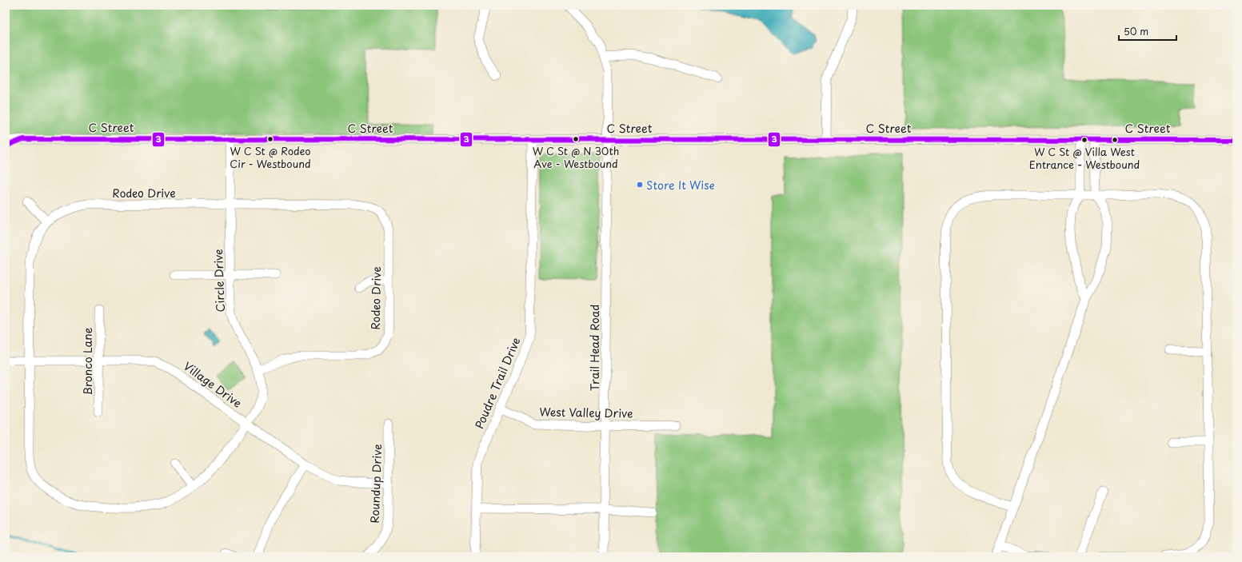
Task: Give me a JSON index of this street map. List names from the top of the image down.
{
  "streets": {
    "street": [
      "C Street",
      "Rodeo Drive",
      "Circle Drive",
      "Trail Head Road",
      "Bronco Lane",
      "Poudre Trail Drive",
      "Village Drive",
      "West Valley Drive",
      "Roundup Drive"
    ]
  },
  "crossings": [
    ["C Street", "Circle Drive"],
    ["C Street", "Trail Head Road"],
    ["C Street", "Poudre Trail Drive"],
    ["Rodeo Drive", "Circle Drive"],
    ["Rodeo Drive", "Village Drive"],
    ["Trail Head Road", "West Valley Drive"],
    ["Bronco Lane", "Village Drive"],
    ["Poudre Trail Drive", "West Valley Drive"],
    ["Village Drive", "Roundup Drive"]
  ],
  "places": [
    "W C St @ Rodeo Cir - Westbound",
    "W C St @ N 30th Ave - Westbound",
    "W C St @ Villa West Entrance - Westbound",
    "Store It Wise"
  ],
  "lines": ["transit line 3"],
  "scale_bar": "50 m"
}
